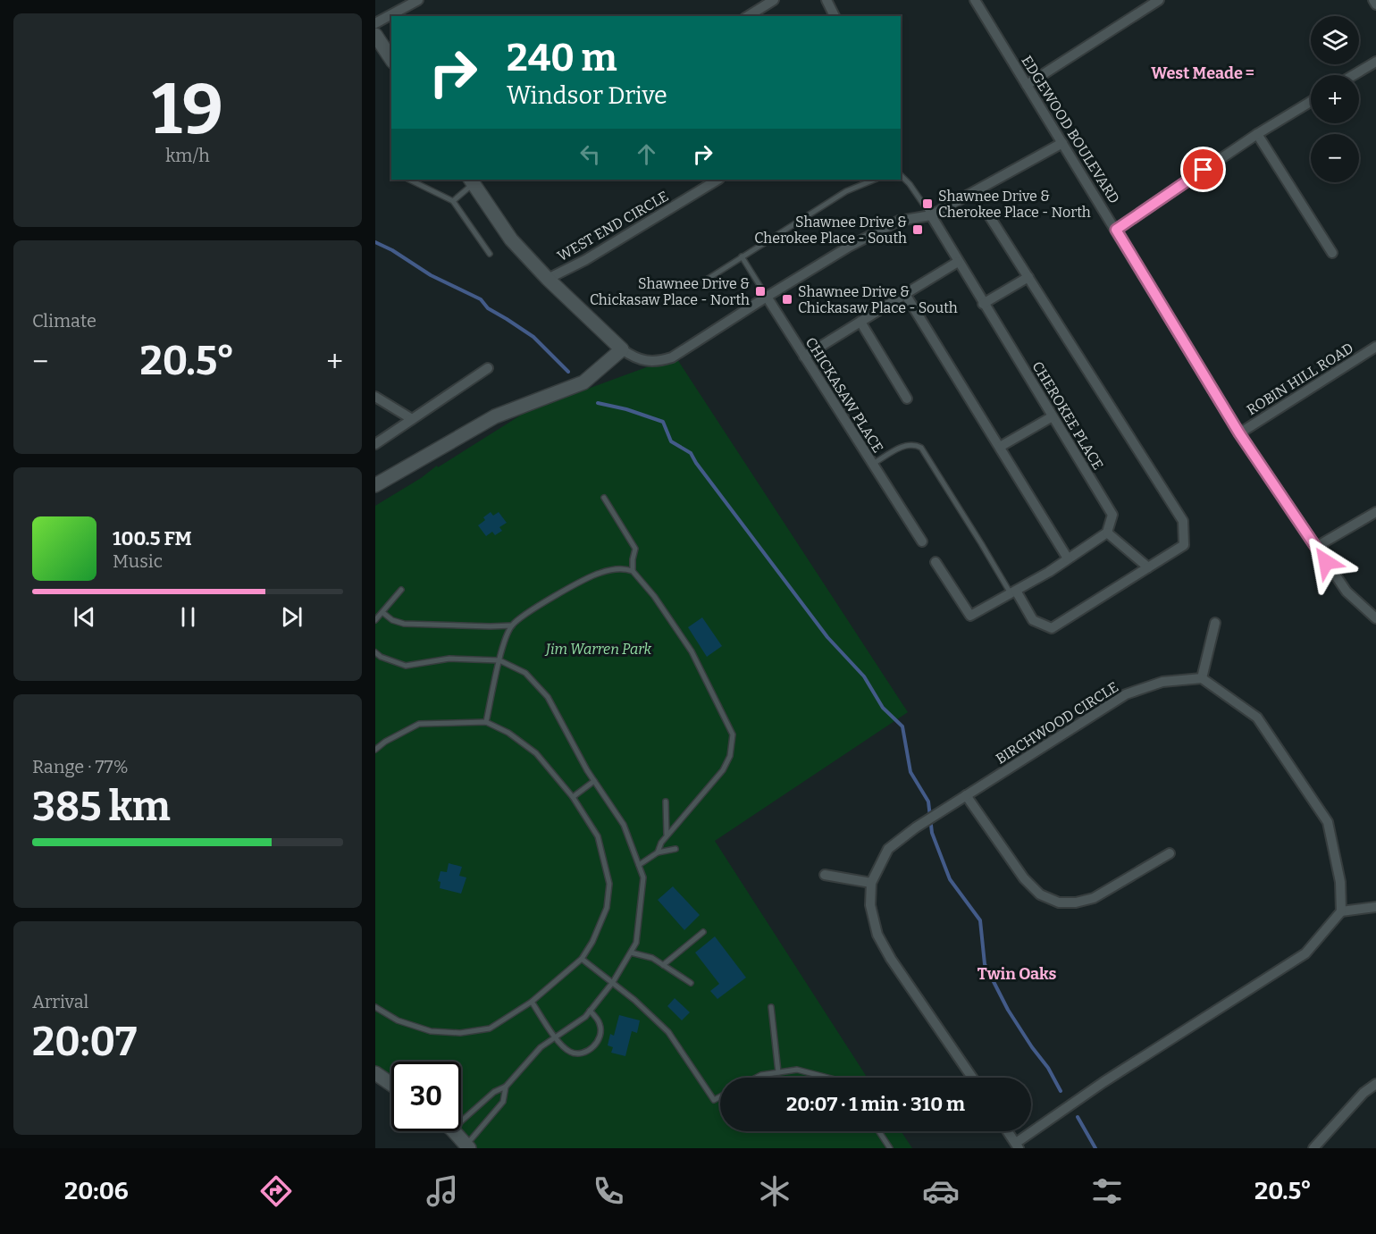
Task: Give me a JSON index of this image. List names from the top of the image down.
{
  "streets": {
    "street": [
      "EDGEWOOD BOULEVARD",
      "WEST END CIRCLE",
      "ROBIN HILL ROAD",
      "CHICKASAW PLACE",
      "CHEROKEE PLACE",
      "BIRCHWOOD CIRCLE"
    ]
  },
  "crossings": [
    ["EDGEWOOD BOULEVARD", "ROBIN HILL ROAD"]
  ],
  "districts": ["West Meade =", "Twin Oaks"],
  "parks": ["Jim Warren Park"],
  "places": {
    "transit": [
      "Shawnee Drive & Cherokee Place - North",
      "Shawnee Drive & Cherokee Place - South",
      "Shawnee Drive & Chickasaw Place - North",
      "Shawnee Drive & Chickasaw Place - South"
    ]
  },
  "page": {
    "tile": [
      ["19", "km/h"],
      "Climate",
      ["Range · 77%", "385 km"],
      ["Arrival", "20:07"]
    ],
    "map_buttons": ["+", "−"],
    "turn": ["240 m", "Windsor Drive"],
    "heat": ["−", "20.5°", "+"],
    "song": ["100.5 FM", "Music"],
    "limit": "30",
    "trip": "20:07 · 1 min · 310 m",
    "tabs": ["20:06", "20.5°"]
  }
}
